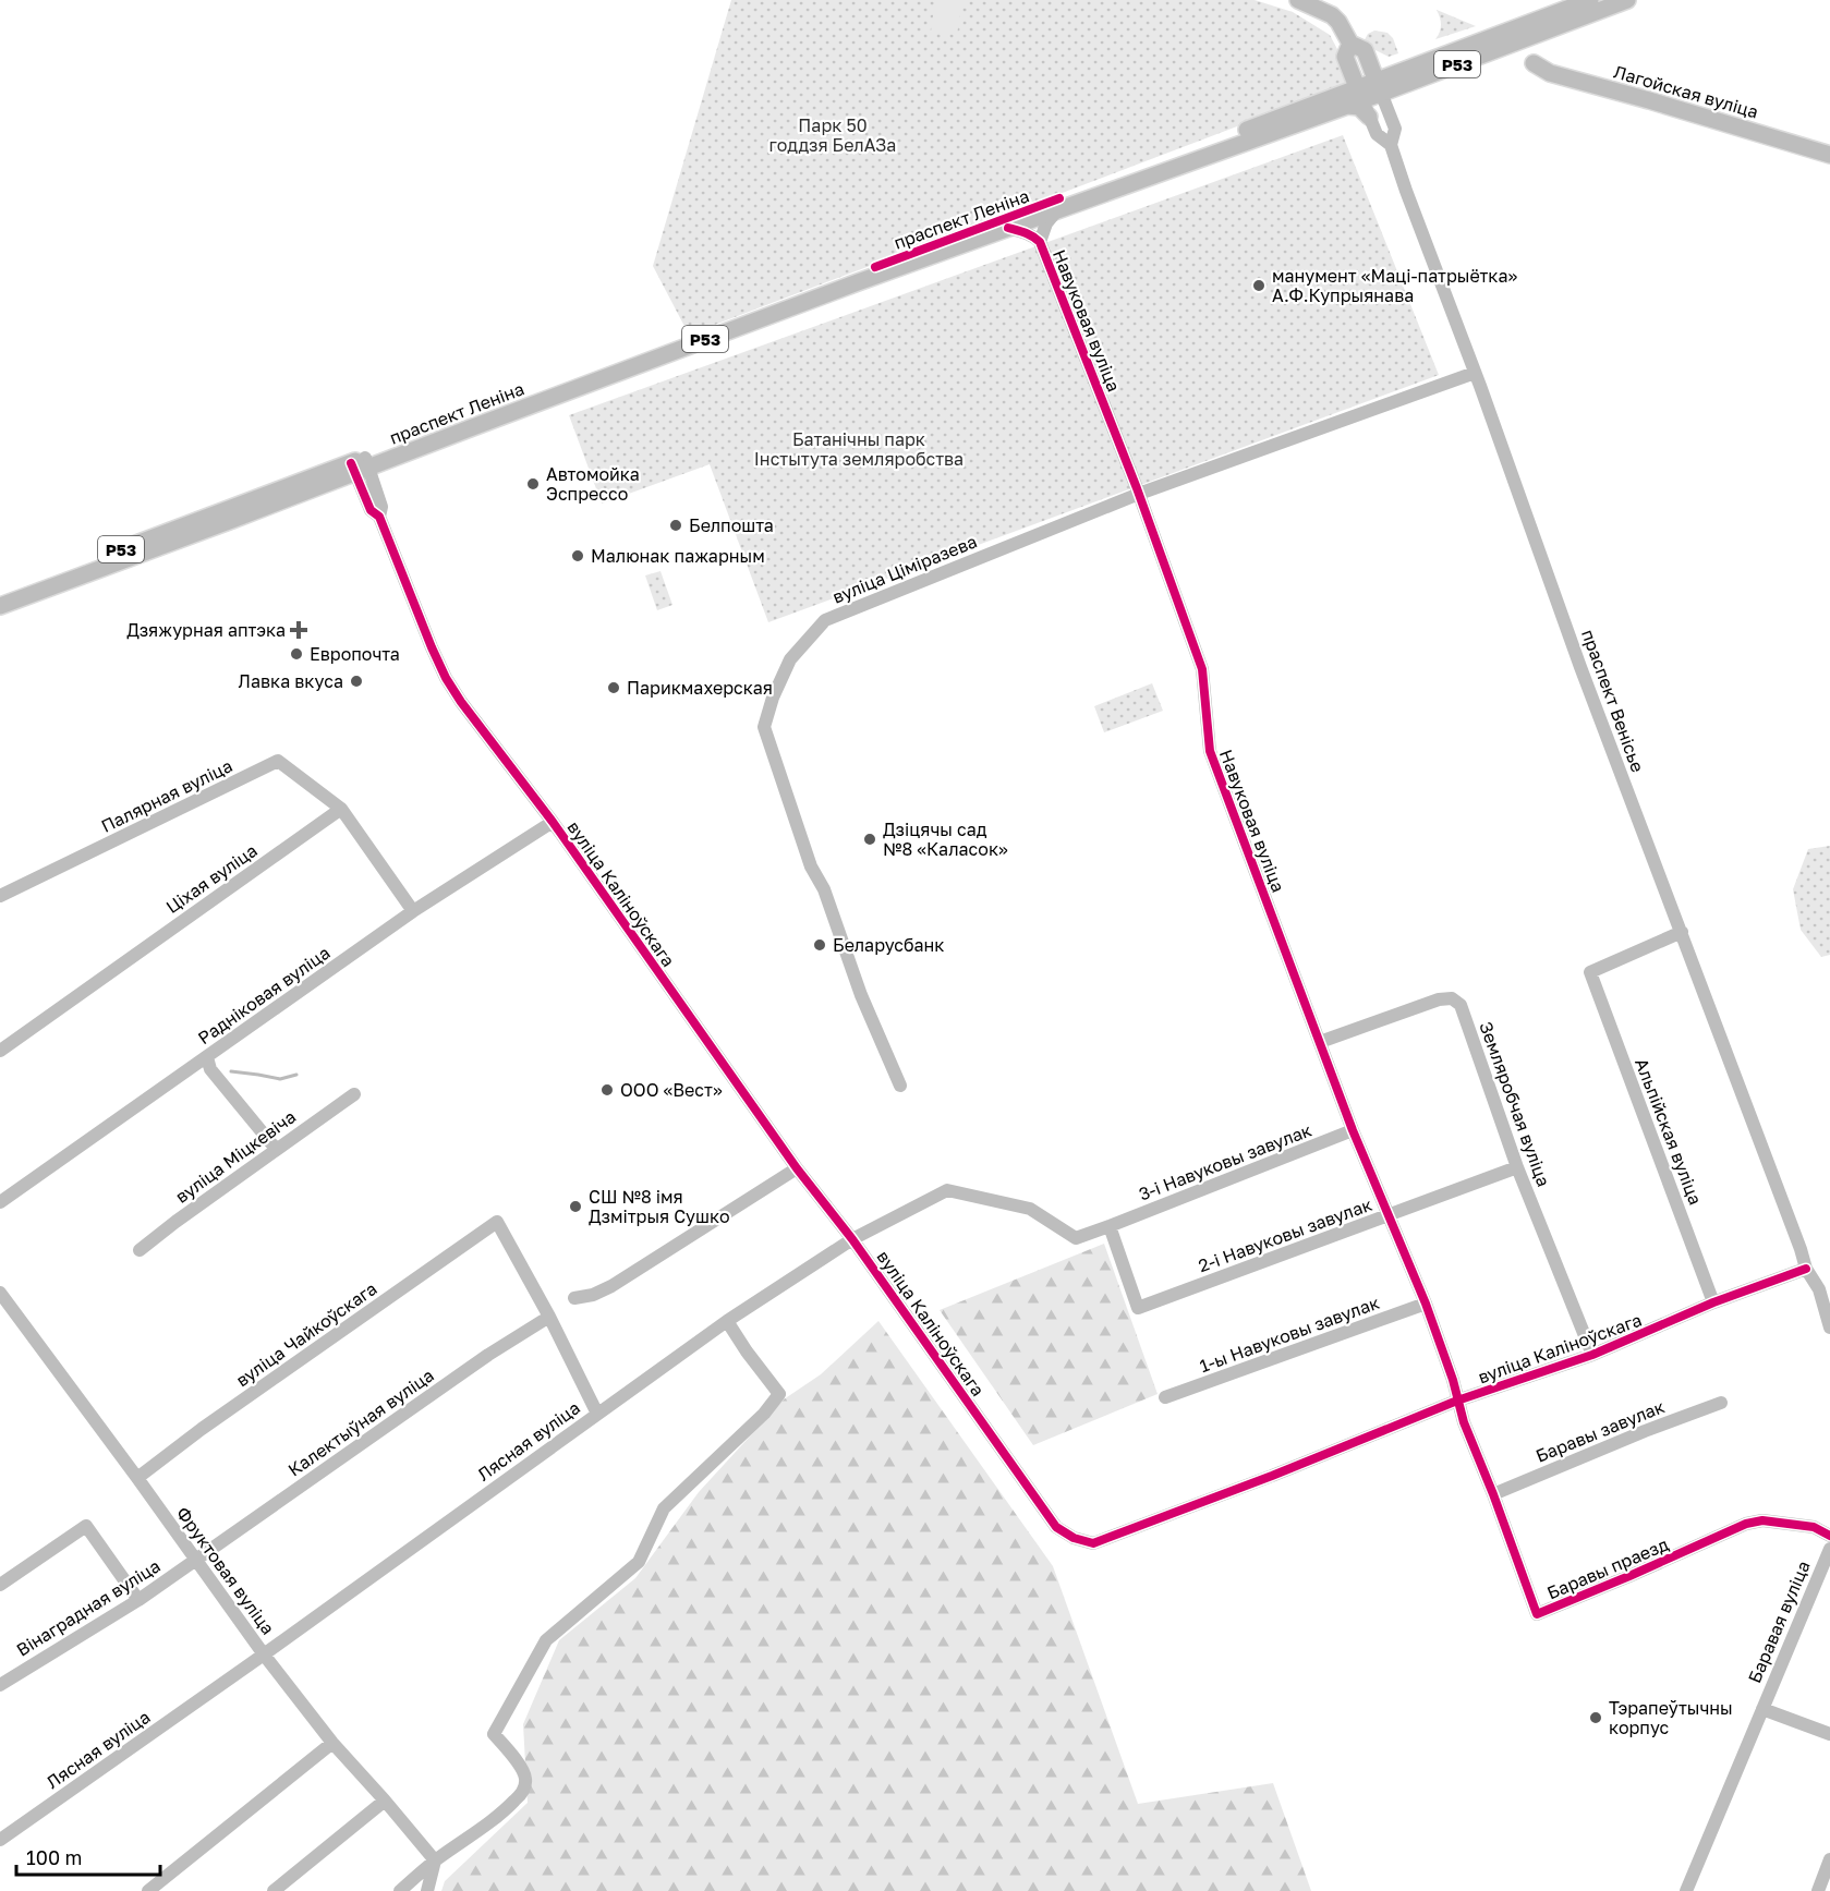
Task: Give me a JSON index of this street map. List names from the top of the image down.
{
  "streets": {
    "main road": ["Р53", "Лагойская вуліца", "праспект Леніна"],
    "street": [
      "Навуковая вуліца",
      "вуліца Ціміразева",
      "праспект Венісье",
      "Палярная вуліца",
      "Ціхая вуліца",
      "вуліца Каліноўскага",
      "Радніковая вуліца",
      "Земляробчая вуліца",
      "Альпійская вуліца",
      "вуліца Міцкевіча",
      "3-і Навуковы завулак",
      "2-і Навуковы завулак",
      "вуліца Чайкоўскага",
      "1-ы Навуковы завулак",
      "Калектыўная вуліца",
      "Баравы завулак",
      "Лясная вуліца",
      "Баравы праезд",
      "Фруктовая вуліца",
      "Вінаградная вуліца",
      "Баравая вуліца"
    ]
  },
  "crossings": [
    ["праспект Леніна", "Навуковая вуліца"],
    ["праспект Леніна", "праспект Венісье"],
    ["праспект Леніна", "вуліца Каліноўскага"],
    ["Навуковая вуліца", "вуліца Ціміразева"],
    ["Навуковая вуліца", "вуліца Каліноўскага"],
    ["Навуковая вуліца", "Земляробчая вуліца"],
    ["Навуковая вуліца", "3-і Навуковы завулак"],
    ["Навуковая вуліца", "2-і Навуковы завулак"],
    ["Навуковая вуліца", "1-ы Навуковы завулак"],
    ["Навуковая вуліца", "Баравы праезд"],
    ["вуліца Ціміразева", "праспект Венісье"],
    ["праспект Венісье", "вуліца Каліноўскага"],
    ["праспект Венісье", "Альпійская вуліца"],
    ["Палярная вуліца", "Ціхая вуліца"],
    ["вуліца Каліноўскага", "Радніковая вуліца"],
    ["вуліца Каліноўскага", "Земляробчая вуліца"],
    ["вуліца Каліноўскага", "Альпійская вуліца"],
    ["вуліца Каліноўскага", "Лясная вуліца"],
    ["вуліца Каліноўскага", "Баравы праезд"],
    ["Земляробчая вуліца", "2-і Навуковы завулак"],
    ["3-і Навуковы завулак", "2-і Навуковы завулак"],
    ["3-і Навуковы завулак", "Лясная вуліца"],
    ["2-і Навуковы завулак", "Лясная вуліца"],
    ["вуліца Чайкоўскага", "Калектыўная вуліца"],
    ["вуліца Чайкоўскага", "Фруктовая вуліца"],
    ["Калектыўная вуліца", "Фруктовая вуліца"],
    ["Калектыўная вуліца", "Вінаградная вуліца"],
    ["Баравы завулак", "Баравы праезд"],
    ["Лясная вуліца", "Фруктовая вуліца"],
    ["Фруктовая вуліца", "Вінаградная вуліца"]
  ],
  "parks": ["Парк 50 годдзя БелАЗа", "Батанічны парк Інстытута земляробства"],
  "places": {
    "other": [
      "манумент «Маці-патрыётка» А.Ф.Купрыянава",
      "Автомойка Эспрессо",
      "Белпошта",
      "Малюнак пажарным",
      "Европочта",
      "Лавка вкуса",
      "Парикмахерская",
      "Дзіцячы сад №8 «Каласок»",
      "Беларусбанк",
      "ООО «Вест»",
      "СШ №8 імя Дзмітрыя Сушко",
      "Тэрапеўтычны корпус"
    ],
    "health": ["Дзяжурная аптэка"]
  },
  "scale_bar": "100 m"
}
